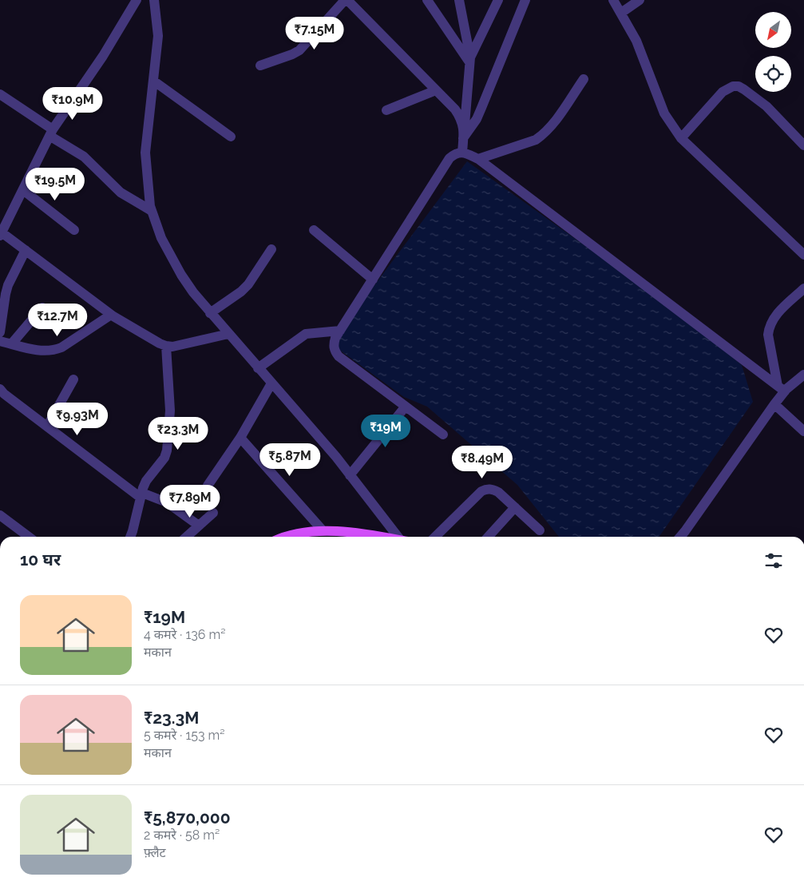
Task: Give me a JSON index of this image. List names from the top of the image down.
{
  "north": "bottom left",
  "page": {
    "price": [
      "₹7.15M",
      "₹10.9M",
      "₹19.5M",
      "₹12.7M",
      "₹9.93M",
      "₹19M",
      "₹23.3M",
      "₹5.87M",
      "₹8.49M",
      "₹7.89M"
    ],
    "heading": "10 घर",
    "list": [
      {
        "name": "₹19M",
        "note": "4 कमरे · 136 m² · मकान"
      },
      {
        "name": "₹23.3M",
        "note": "5 कमरे · 153 m² · मकान"
      },
      {
        "name": "₹5,870,000",
        "note": "2 कमरे · 58 m² · फ़्लैट"
      }
    ]
  }
}
